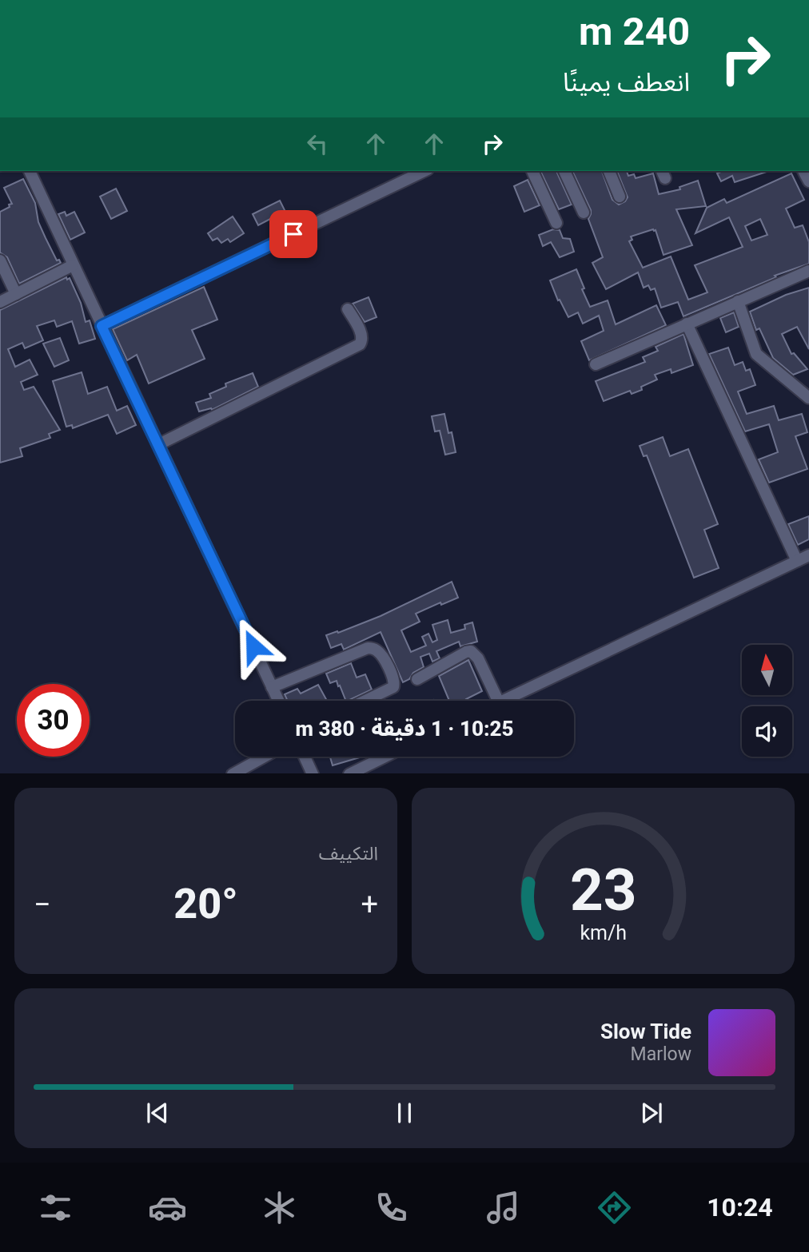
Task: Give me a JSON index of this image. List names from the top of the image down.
{
  "north": "top",
  "page": {
    "turn": ["240 m", "انعطف يمينًا"],
    "limit": "30",
    "trip": "10:25 · 1 دقيقة · 380 m",
    "tile": "التكييف",
    "heat": ["−", "20°", "+"],
    "song": ["Slow Tide", "Marlow"],
    "tabs": "10:24",
    "gauge": ["23", "km/h"]
  }
}
